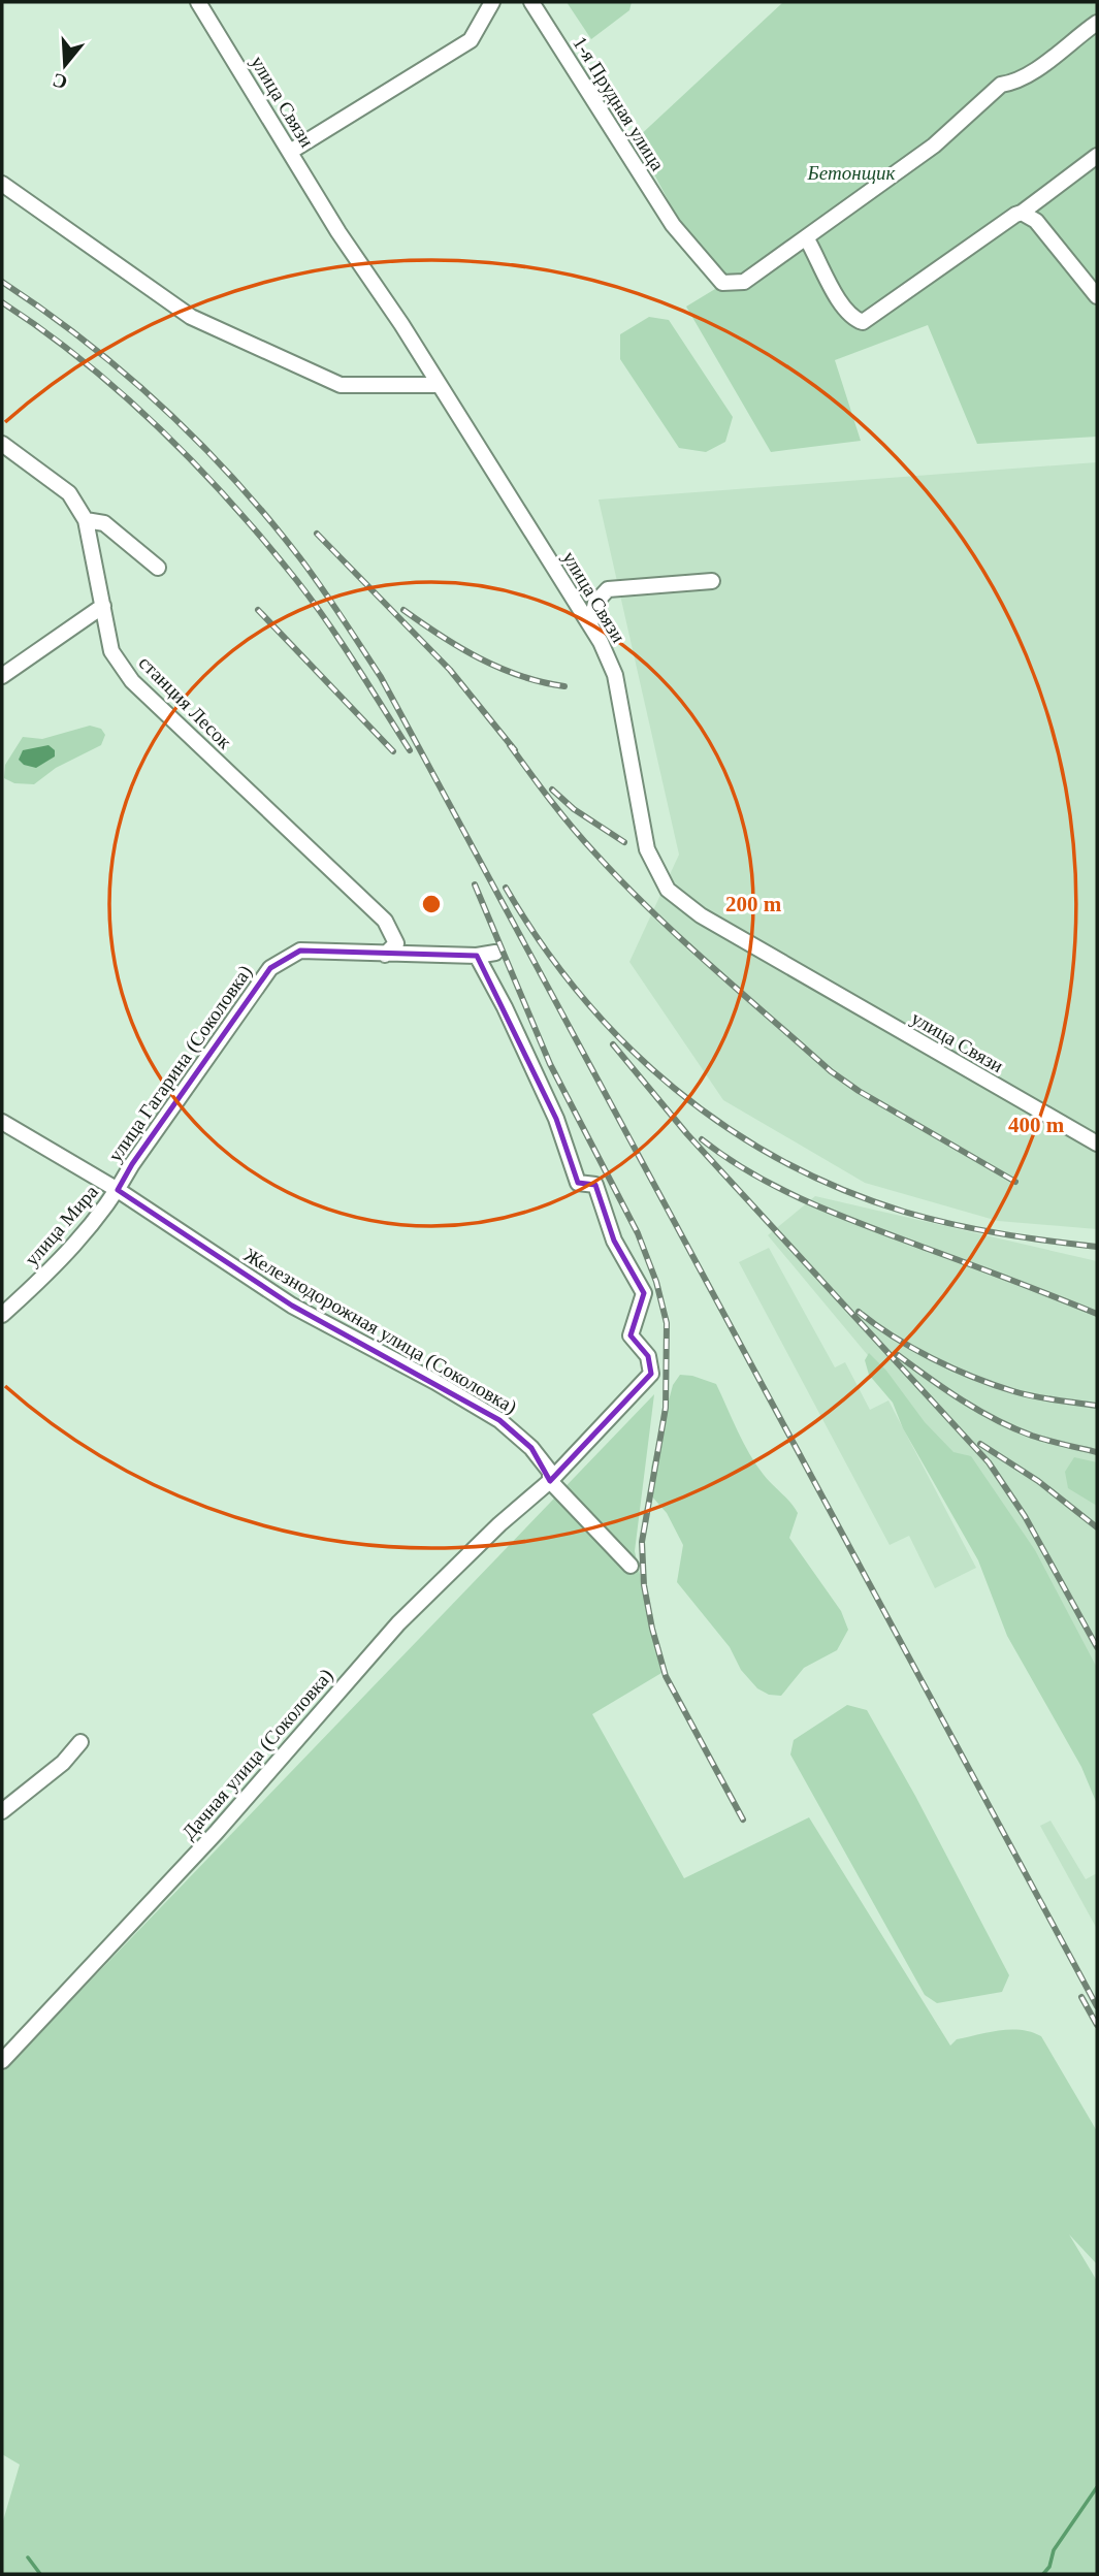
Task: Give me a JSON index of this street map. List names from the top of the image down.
{
  "streets": {
    "street": [
      "улица Связи",
      "1-я Прудная улица",
      "станция Лесок",
      "улица Гагарина (Соколовка)",
      "улица Мира",
      "Железнодорожная улица (Соколовка)",
      "Дачная улица (Соколовка)"
    ]
  },
  "crossings": [
    ["станция Лесок", "улица Гагарина (Соколовка)"],
    ["улица Гагарина (Соколовка)", "улица Мира"],
    ["улица Гагарина (Соколовка)", "Железнодорожная улица (Соколовка)"],
    ["улица Мира", "Железнодорожная улица (Соколовка)"],
    ["Железнодорожная улица (Соколовка)", "Дачная улица (Соколовка)"]
  ],
  "parks": ["Бетонщик"],
  "north": "bottom",
  "rings": ["200 m", "400 m"]
}
